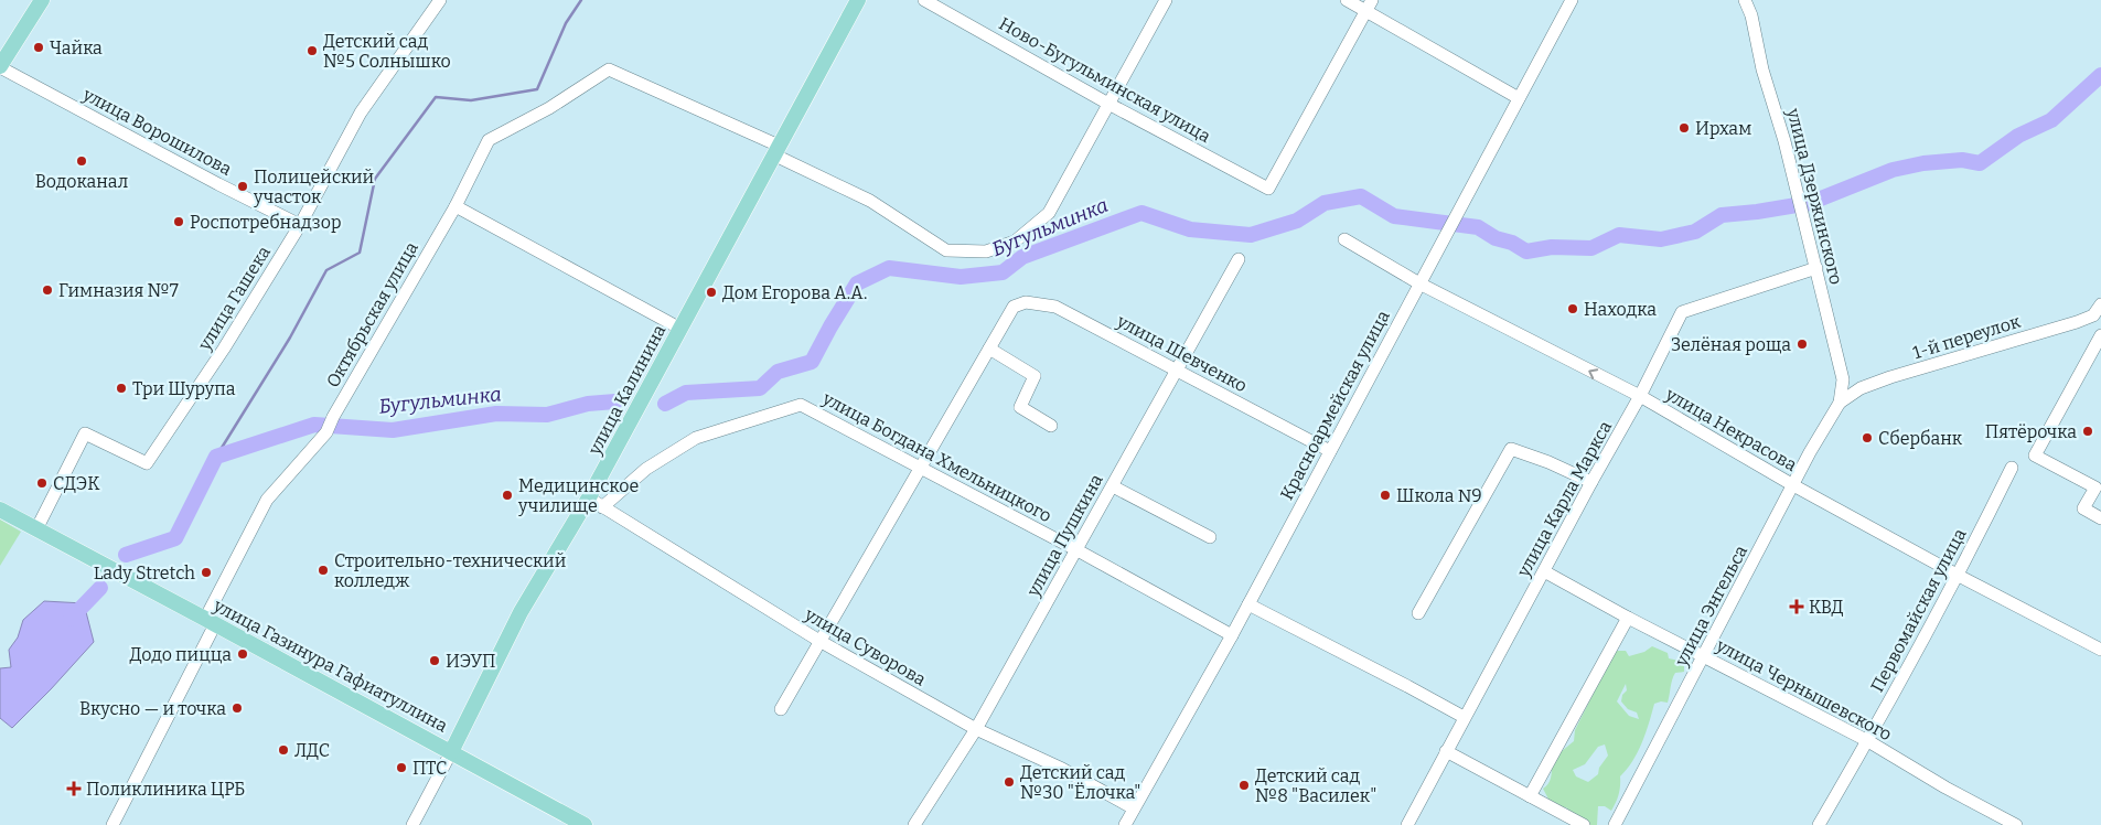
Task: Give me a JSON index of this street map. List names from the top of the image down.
{
  "streets": {
    "main road": ["улица Калинина", "улица Газинура Гафиатуллина"],
    "street": [
      "Ново-Бугульминская улица",
      "улица Ворошилова",
      "улица Дзержинского",
      "улица Гашека",
      "Октябрьская улица",
      "1-й переулок",
      "улица Шевченко",
      "Красноармейская улица",
      "улица Некрасова",
      "улица Богдана Хмельницкого",
      "улица Карла Маркса",
      "улица Пушкина",
      "улица Энгельса",
      "Первомайская улица",
      "улица Суворова",
      "улица Чернышевского"
    ]
  },
  "crossings": [
    ["улица Ворошилова", "улица Гашека"],
    ["улица Дзержинского", "1-й переулок"],
    ["улица Дзержинского", "улица Карла Маркса"],
    ["улица Дзержинского", "улица Энгельса"],
    ["улица Гашека", "улица Газинура Гафиатуллина"],
    ["Октябрьская улица", "улица Калинина"],
    ["Октябрьская улица", "улица Газинура Гафиатуллина"],
    ["1-й переулок", "улица Энгельса"],
    ["улица Шевченко", "Красноармейская улица"],
    ["улица Шевченко", "улица Пушкина"],
    ["улица Калинина", "улица Суворова"],
    ["улица Калинина", "улица Газинура Гафиатуллина"],
    ["Красноармейская улица", "улица Некрасова"],
    ["Красноармейская улица", "улица Богдана Хмельницкого"],
    ["Красноармейская улица", "улица Суворова"],
    ["улица Некрасова", "улица Карла Маркса"],
    ["улица Некрасова", "улица Энгельса"],
    ["улица Некрасова", "Первомайская улица"],
    ["улица Богдана Хмельницкого", "улица Пушкина"],
    ["улица Богдана Хмельницкого", "улица Суворова"],
    ["улица Карла Маркса", "улица Чернышевского"],
    ["улица Пушкина", "улица Суворова"],
    ["улица Энгельса", "улица Чернышевского"],
    ["Первомайская улица", "улица Чернышевского"]
  ],
  "water": ["Бугульминка"],
  "places": {
    "other": [
      "Чайка",
      "Детский сад №5 Солнышко",
      "Ирхам",
      "Водоканал",
      "Полицейский участок",
      "Роспотребнадзор",
      "Гимназия №7",
      "Дом Егорова А.А.",
      "Находка",
      "Зелёная роща",
      "Три Шурупа",
      "Пятёрочка",
      "Сбербанк",
      "СДЭК",
      "Медицинское училище",
      "Школа N9",
      "Строительно-технический колледж",
      "Lady Stretch",
      "Додо пицца",
      "ИЭУП",
      "Вкусно — и точка",
      "ЛДС",
      "ПТС",
      "Детский сад №30 \"Ёлочка\"",
      "Детский сад №8 \"Василек\""
    ],
    "health": ["КВД", "Поликлиника ЦРБ"]
  }
}
